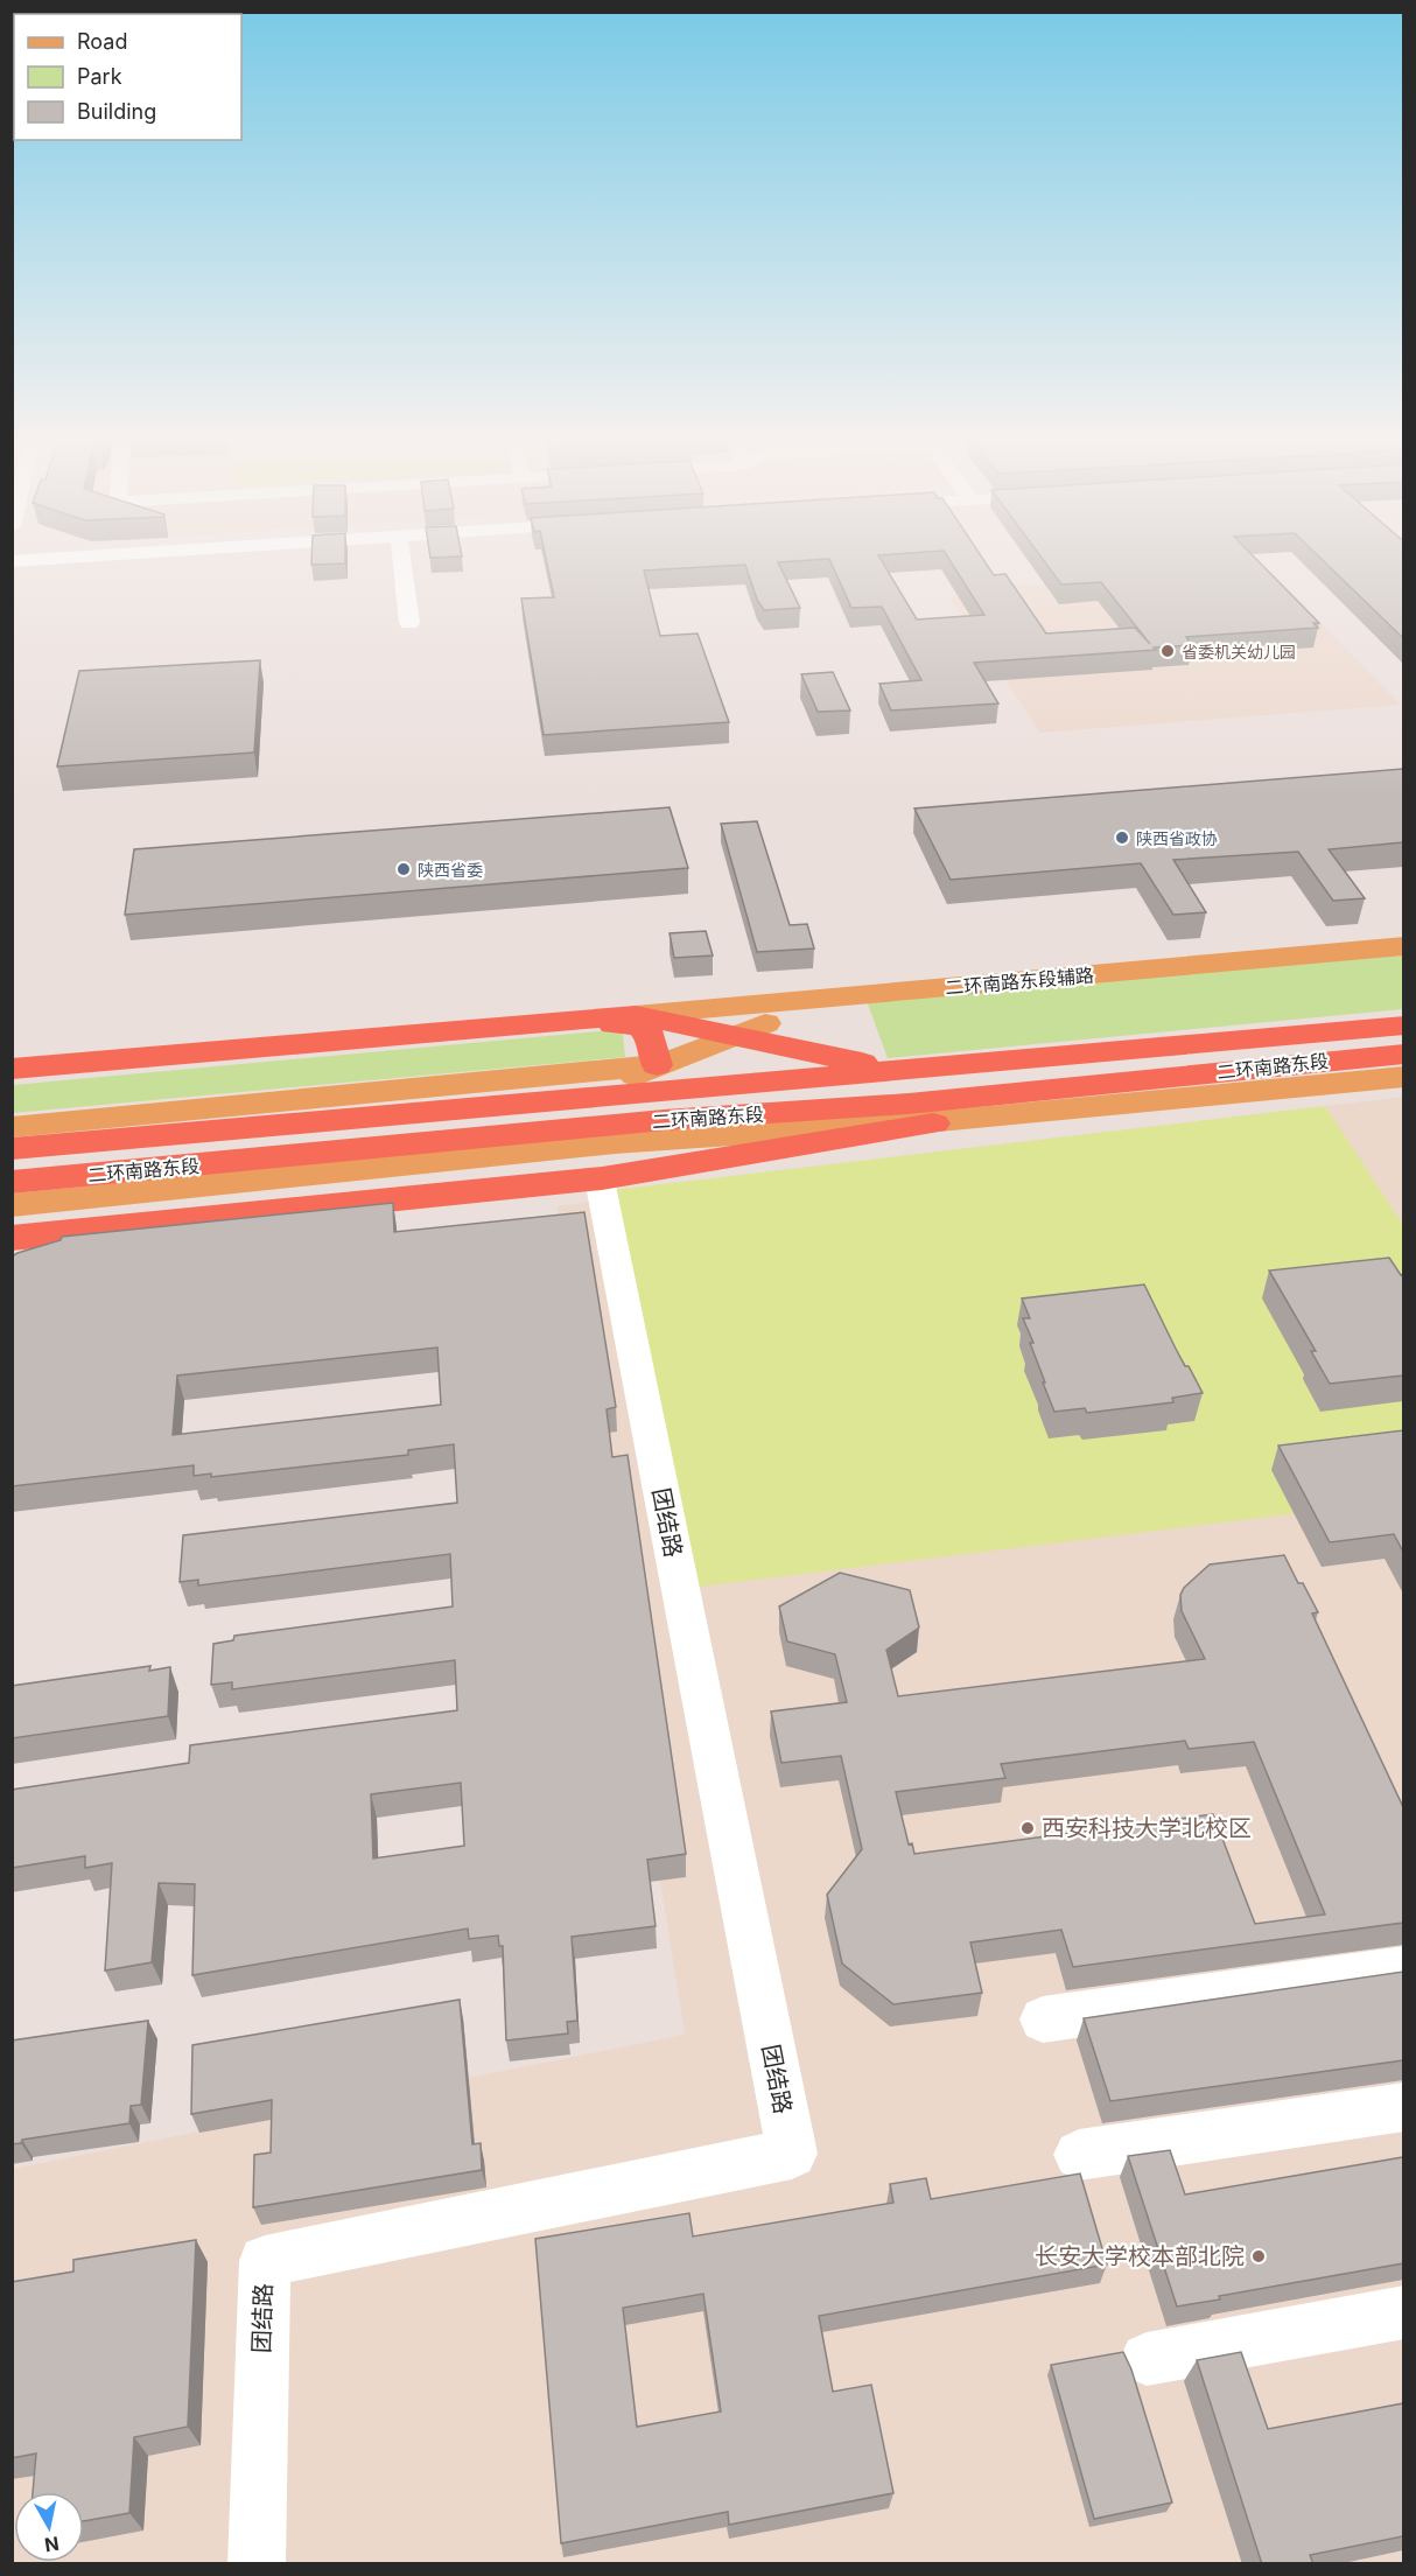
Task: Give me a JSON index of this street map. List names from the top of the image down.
{
  "streets": {
    "highway": ["二环南路东段"],
    "main road": ["二环南路东段辅路"],
    "street": ["团结路"]
  },
  "places": [
    "省委机关幼儿园",
    "陕西省政协",
    "陕西省委",
    "西安科技大学北校区",
    "长安大学校本部北院"
  ],
  "legend": ["Road", "Park", "Building"],
  "north": "bottom"
}
